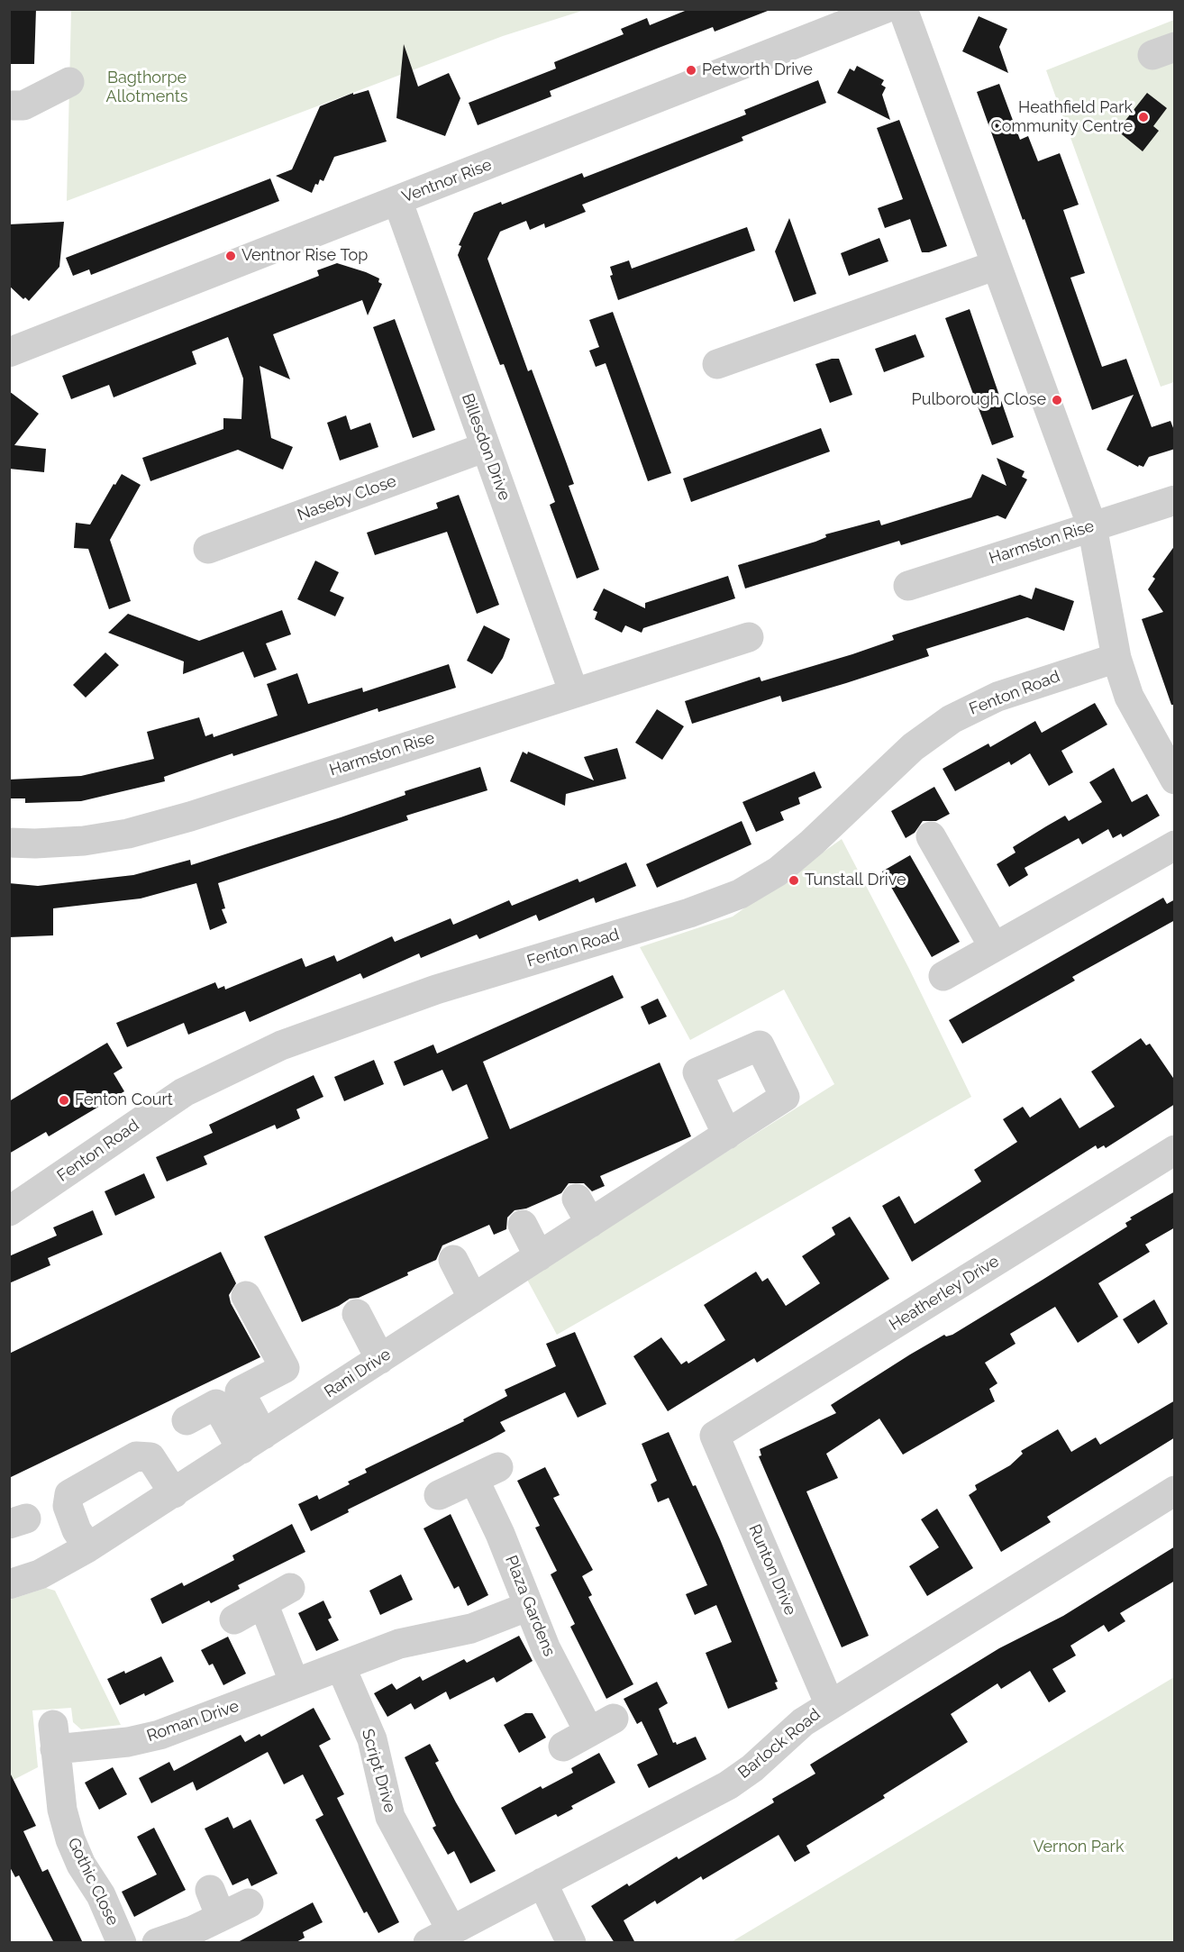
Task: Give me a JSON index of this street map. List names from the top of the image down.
{
  "streets": {
    "street": [
      "Ventnor Rise",
      "Billesdon Drive",
      "Naseby Close",
      "Harmston Rise",
      "Fenton Road",
      "Heatherley Drive",
      "Rani Drive",
      "Runton Drive",
      "Plaza Gardens",
      "Roman Drive",
      "Barlock Road",
      "Script Drive",
      "Gothic Close"
    ]
  },
  "crossings": [
    ["Ventnor Rise", "Billesdon Drive"],
    ["Billesdon Drive", "Naseby Close"],
    ["Billesdon Drive", "Harmston Rise"],
    ["Heatherley Drive", "Runton Drive"],
    ["Runton Drive", "Barlock Road"],
    ["Plaza Gardens", "Roman Drive"],
    ["Roman Drive", "Script Drive"],
    ["Roman Drive", "Gothic Close"],
    ["Barlock Road", "Script Drive"]
  ],
  "parks": ["Bagthorpe Allotments", "Vernon Park"],
  "places": [
    "Petworth Drive",
    "Heathfield Park Community Centre",
    "Ventnor Rise Top",
    "Pulborough Close",
    "Tunstall Drive",
    "Fenton Court"
  ]
}
